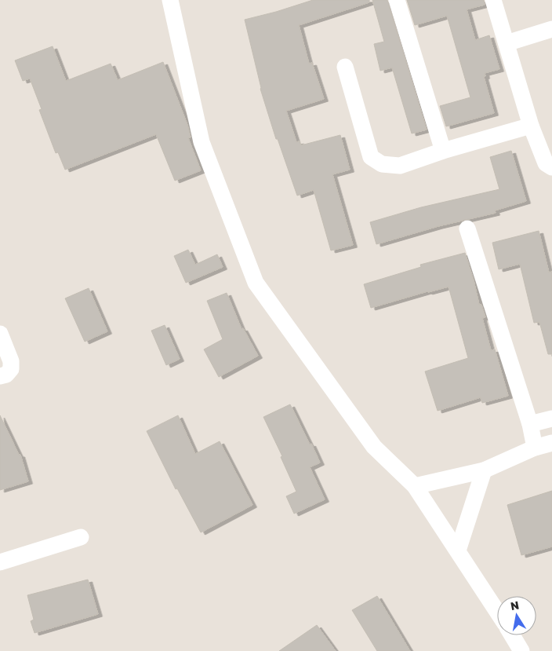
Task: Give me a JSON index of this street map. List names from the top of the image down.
{
  "north": "top"
}
